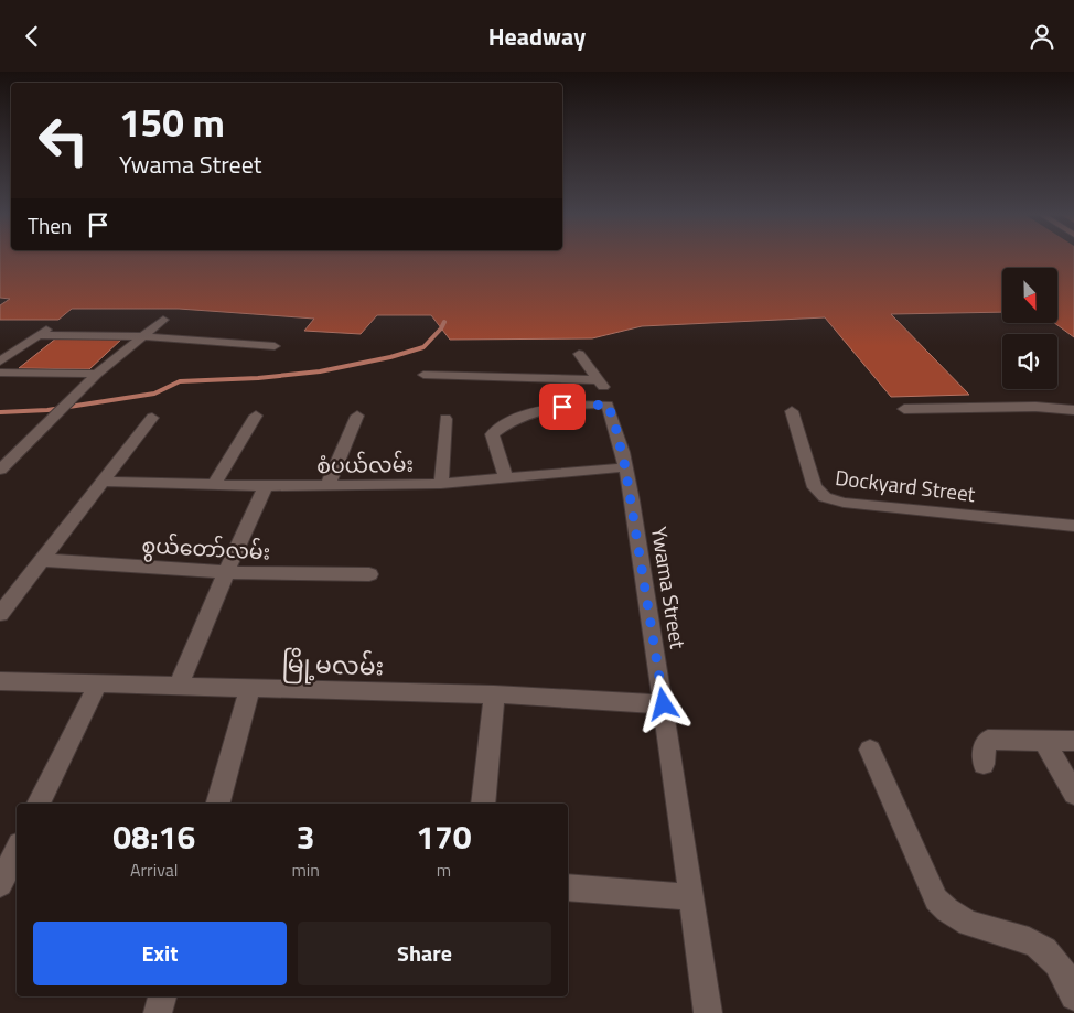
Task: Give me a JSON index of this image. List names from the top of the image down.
{
  "streets": {
    "street": [
      "စံပယ်လမ်း",
      "Dockyard Street",
      "စွယ်တော်လမ်း",
      "Ywama Street",
      "မြို့မလမ်း"
    ]
  },
  "crossings": [
    ["စံပယ်လမ်း", "Ywama Street"],
    ["Ywama Street", "မြို့မလမ်း"]
  ],
  "north": "bottom",
  "page": {
    "header": "Headway",
    "turn": ["150 m", "Ywama Street"],
    "then": "Then",
    "eta": [
      "08:16",
      "Arrival",
      "3",
      "min",
      "170",
      "m"
    ],
    "buttons": ["Exit", "Share"]
  }
}
